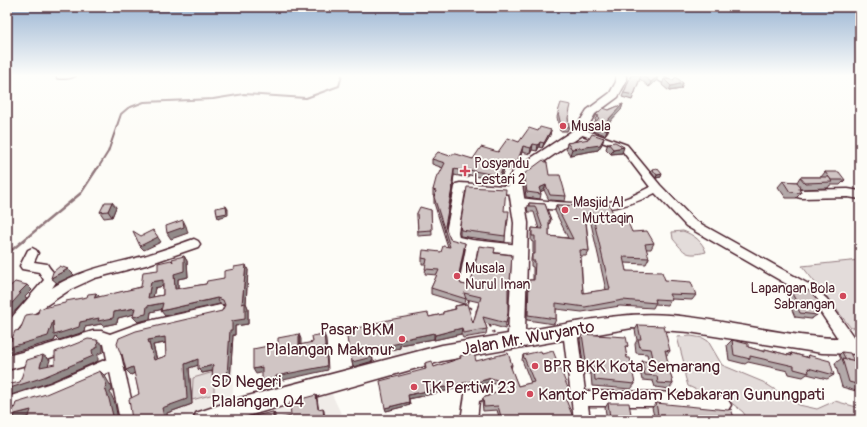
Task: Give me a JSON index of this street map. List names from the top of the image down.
{
  "streets": {
    "main road": ["Jalan Mr. Wuryanto"]
  },
  "places": {
    "other": [
      "Musala",
      "Masjid Al - Muttaqin",
      "Musala Nurul Iman",
      "Lapangan Bola Sabrangan",
      "Pasar BKM Plalangan Makmur",
      "BPR BKK Kota Semarang",
      "TK Pertiwi 23",
      "SD Negeri Plalangan 04",
      "Kantor Pemadam Kebakaran Gunungpati"
    ],
    "health": ["Posyandu Lestari 2"]
  }
}
